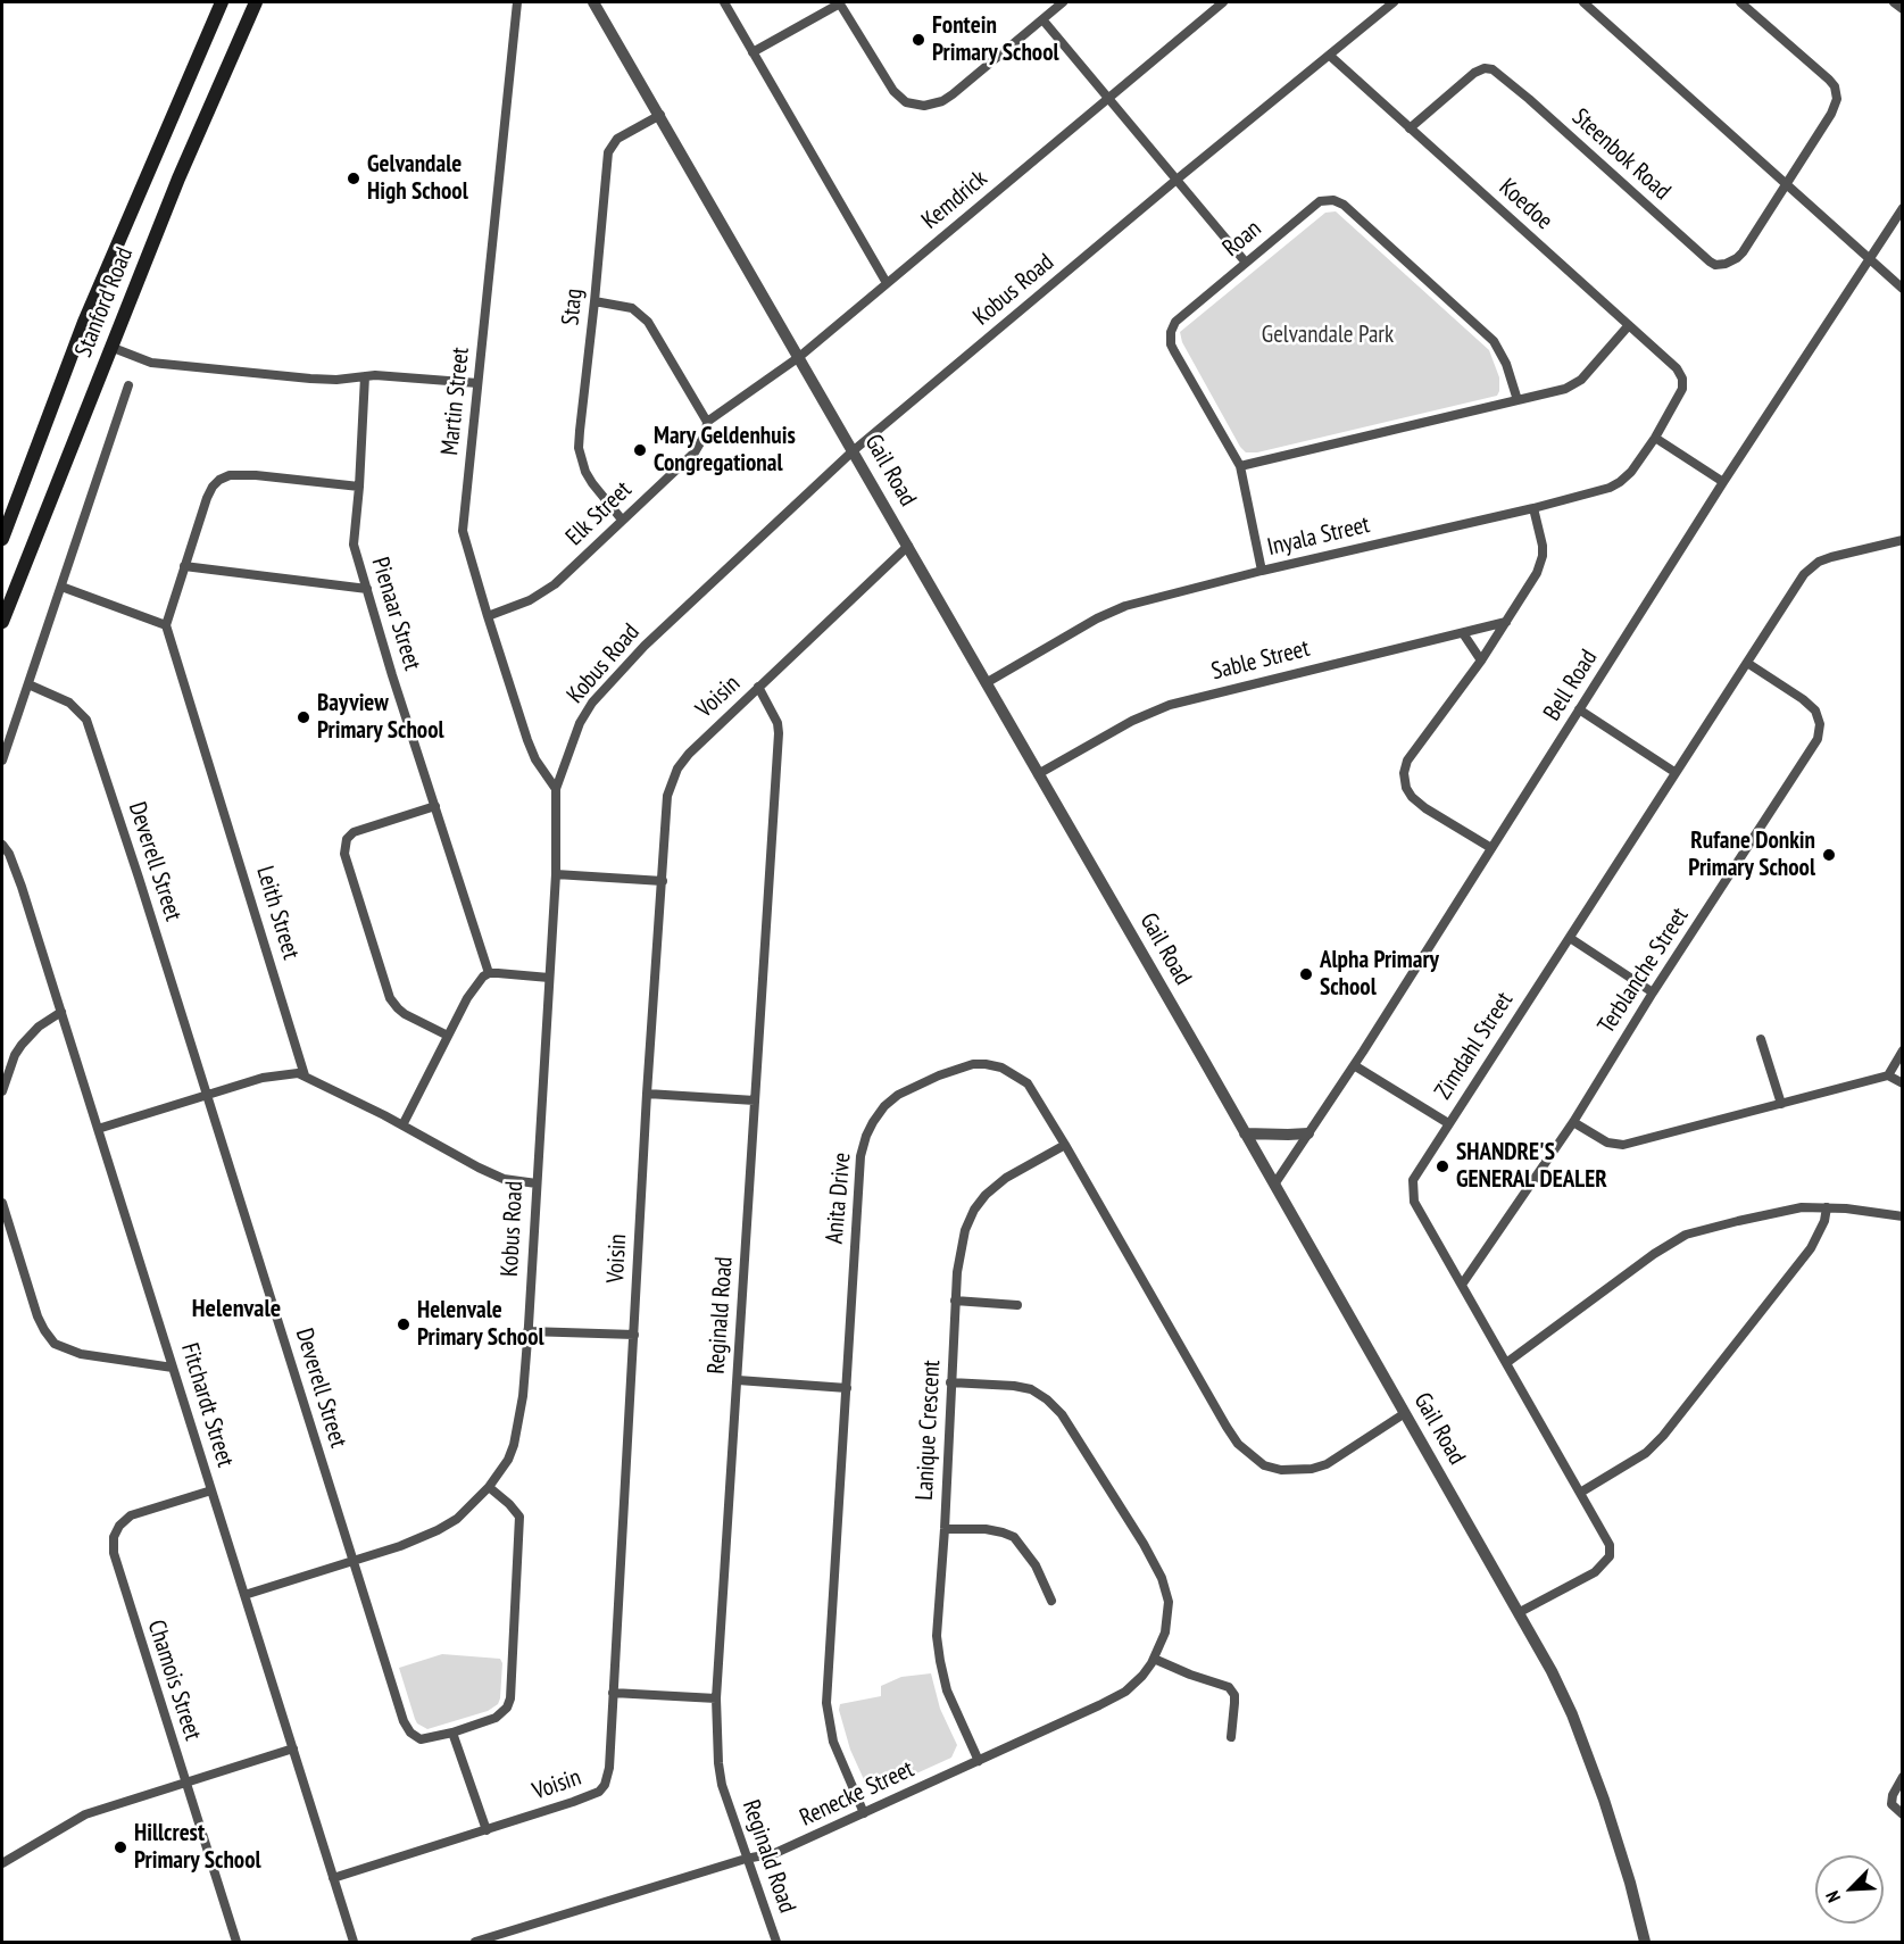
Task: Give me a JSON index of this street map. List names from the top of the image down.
{
  "streets": {
    "main road": ["Stanford Road"],
    "street": [
      "Steenbok Road",
      "Kemdrick",
      "Koedoe",
      "Roan",
      "Kobus Road",
      "Stag",
      "Martin Street",
      "Gail Road",
      "Elk Street",
      "Inyala Street",
      "Pienaar Street",
      "Sable Street",
      "Bell Road",
      "Voisin",
      "Deverell Street",
      "Leith Street",
      "Terblanche Street",
      "Zimdahl Street",
      "Anita Drive",
      "Reginald Road",
      "Fitchardt Street",
      "Lanique Crescent",
      "Chamois Street",
      "Renecke Street"
    ]
  },
  "crossings": [
    ["Steenbok Road", "Koedoe"],
    ["Kemdrick", "Gail Road"],
    ["Kemdrick", "Elk Street"],
    ["Koedoe", "Kobus Road"],
    ["Koedoe", "Inyala Street"],
    ["Roan", "Inyala Street"],
    ["Kobus Road", "Martin Street"],
    ["Kobus Road", "Gail Road"],
    ["Kobus Road", "Deverell Street"],
    ["Kobus Road", "Fitchardt Street"],
    ["Stag", "Gail Road"],
    ["Stag", "Elk Street"],
    ["Martin Street", "Elk Street"],
    ["Gail Road", "Inyala Street"],
    ["Gail Road", "Sable Street"],
    ["Gail Road", "Bell Road"],
    ["Gail Road", "Voisin"],
    ["Gail Road", "Zimdahl Street"],
    ["Gail Road", "Anita Drive"],
    ["Voisin", "Reginald Road"],
    ["Voisin", "Fitchardt Street"],
    ["Terblanche Street", "Zimdahl Street"],
    ["Anita Drive", "Lanique Crescent"],
    ["Anita Drive", "Renecke Street"],
    ["Reginald Road", "Renecke Street"],
    ["Fitchardt Street", "Chamois Street"],
    ["Lanique Crescent", "Renecke Street"]
  ],
  "districts": ["Helenvale"],
  "parks": ["Gelvandale Park"],
  "places": [
    "Fontein Primary School",
    "Gelvandale High School",
    "Mary Geldenhuis Congregational",
    "Bayview Primary School",
    "Rufane Donkin Primary School",
    "Alpha Primary School",
    "SHANDRE'S GENERAL DEALER",
    "Helenvale Primary School",
    "Hillcrest Primary School"
  ],
  "north": "bottom left"
}
